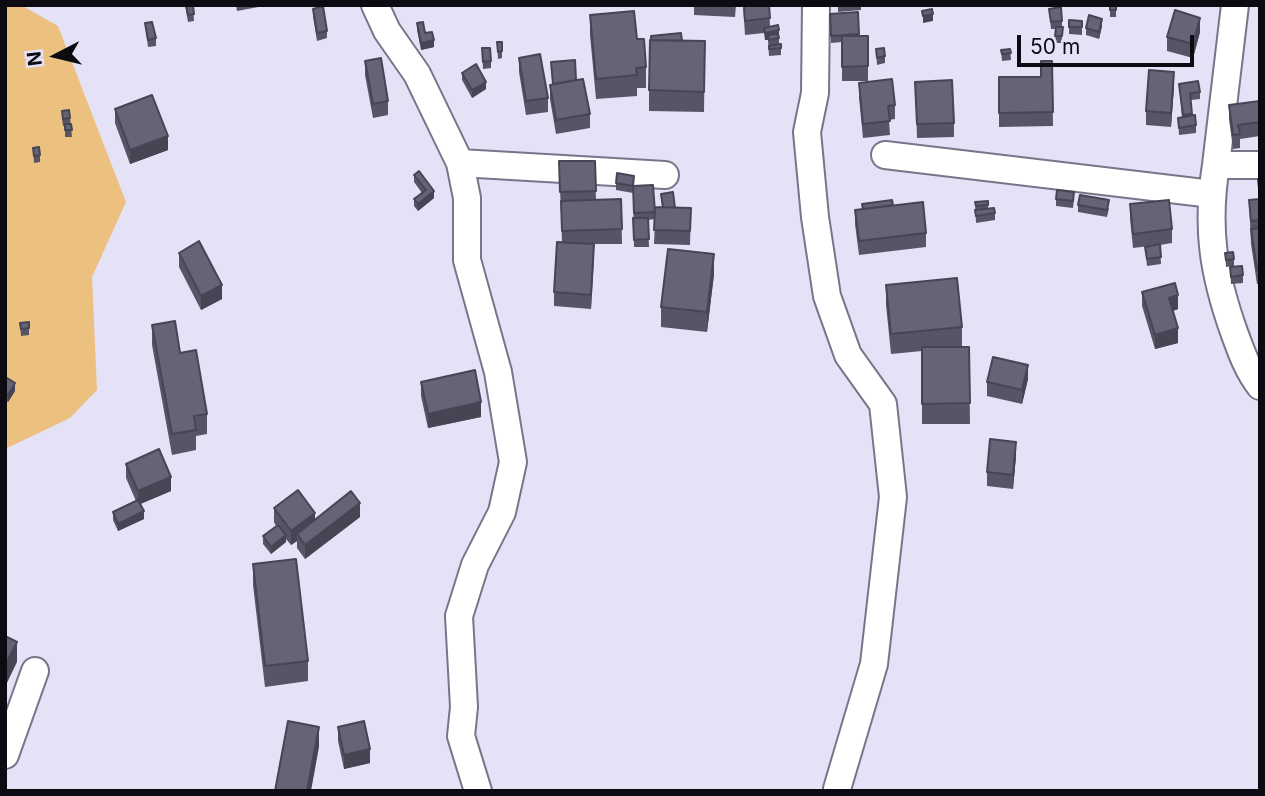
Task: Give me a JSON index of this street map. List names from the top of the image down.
{
  "scale_bar": "50 m",
  "north": "left"
}
